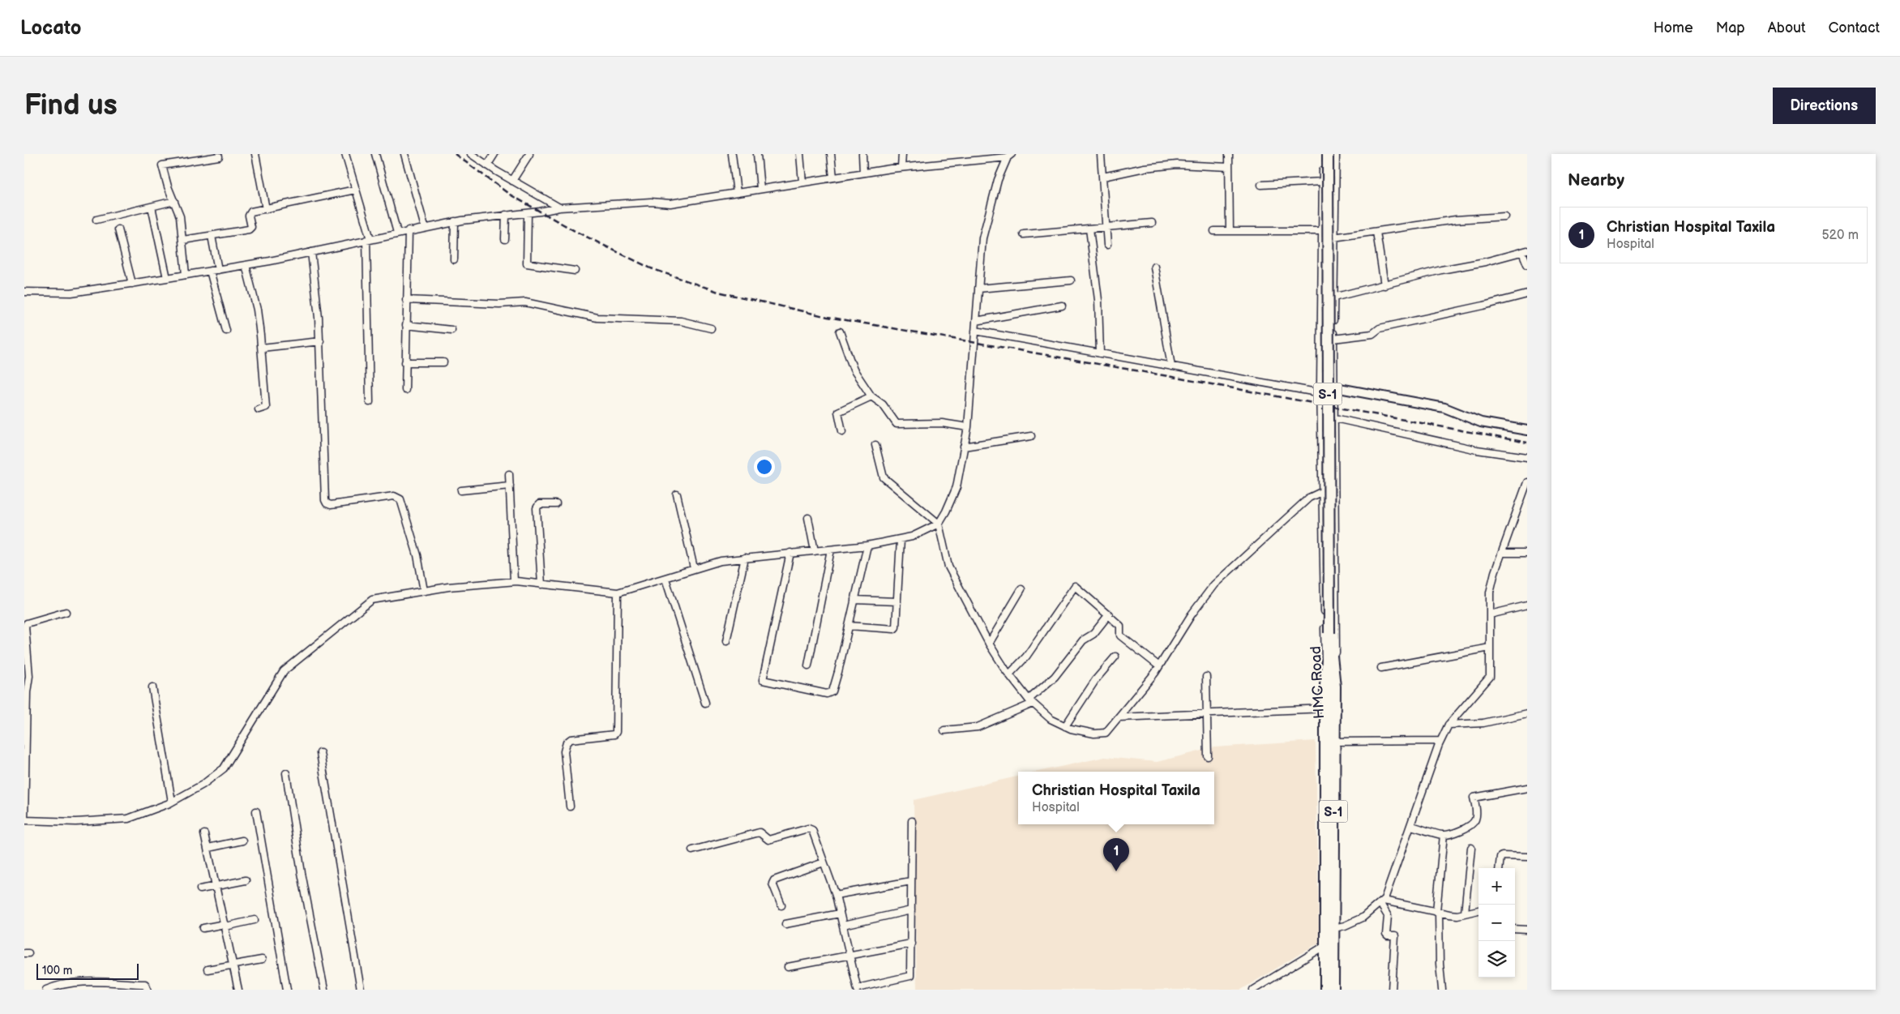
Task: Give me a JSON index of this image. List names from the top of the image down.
{
  "streets": {
    "main road": ["S-1", "HMC Road"]
  },
  "scale_bar": "100 m",
  "page": {
    "header": "Locato",
    "nav": [
      "Home",
      "Map",
      "About",
      "Contact"
    ],
    "buttons": "Directions",
    "title": "Find us",
    "heading": "Nearby",
    "list": [
      {
        "mark": "1",
        "name": "Christian Hospital Taxila",
        "note": "Hospital",
        "value": "520 m"
      }
    ],
    "popup": ["Christian Hospital Taxila", "Hospital"],
    "pins": "1",
    "map_buttons": ["+", "−"],
    "scale": "100 m"
  }
}
